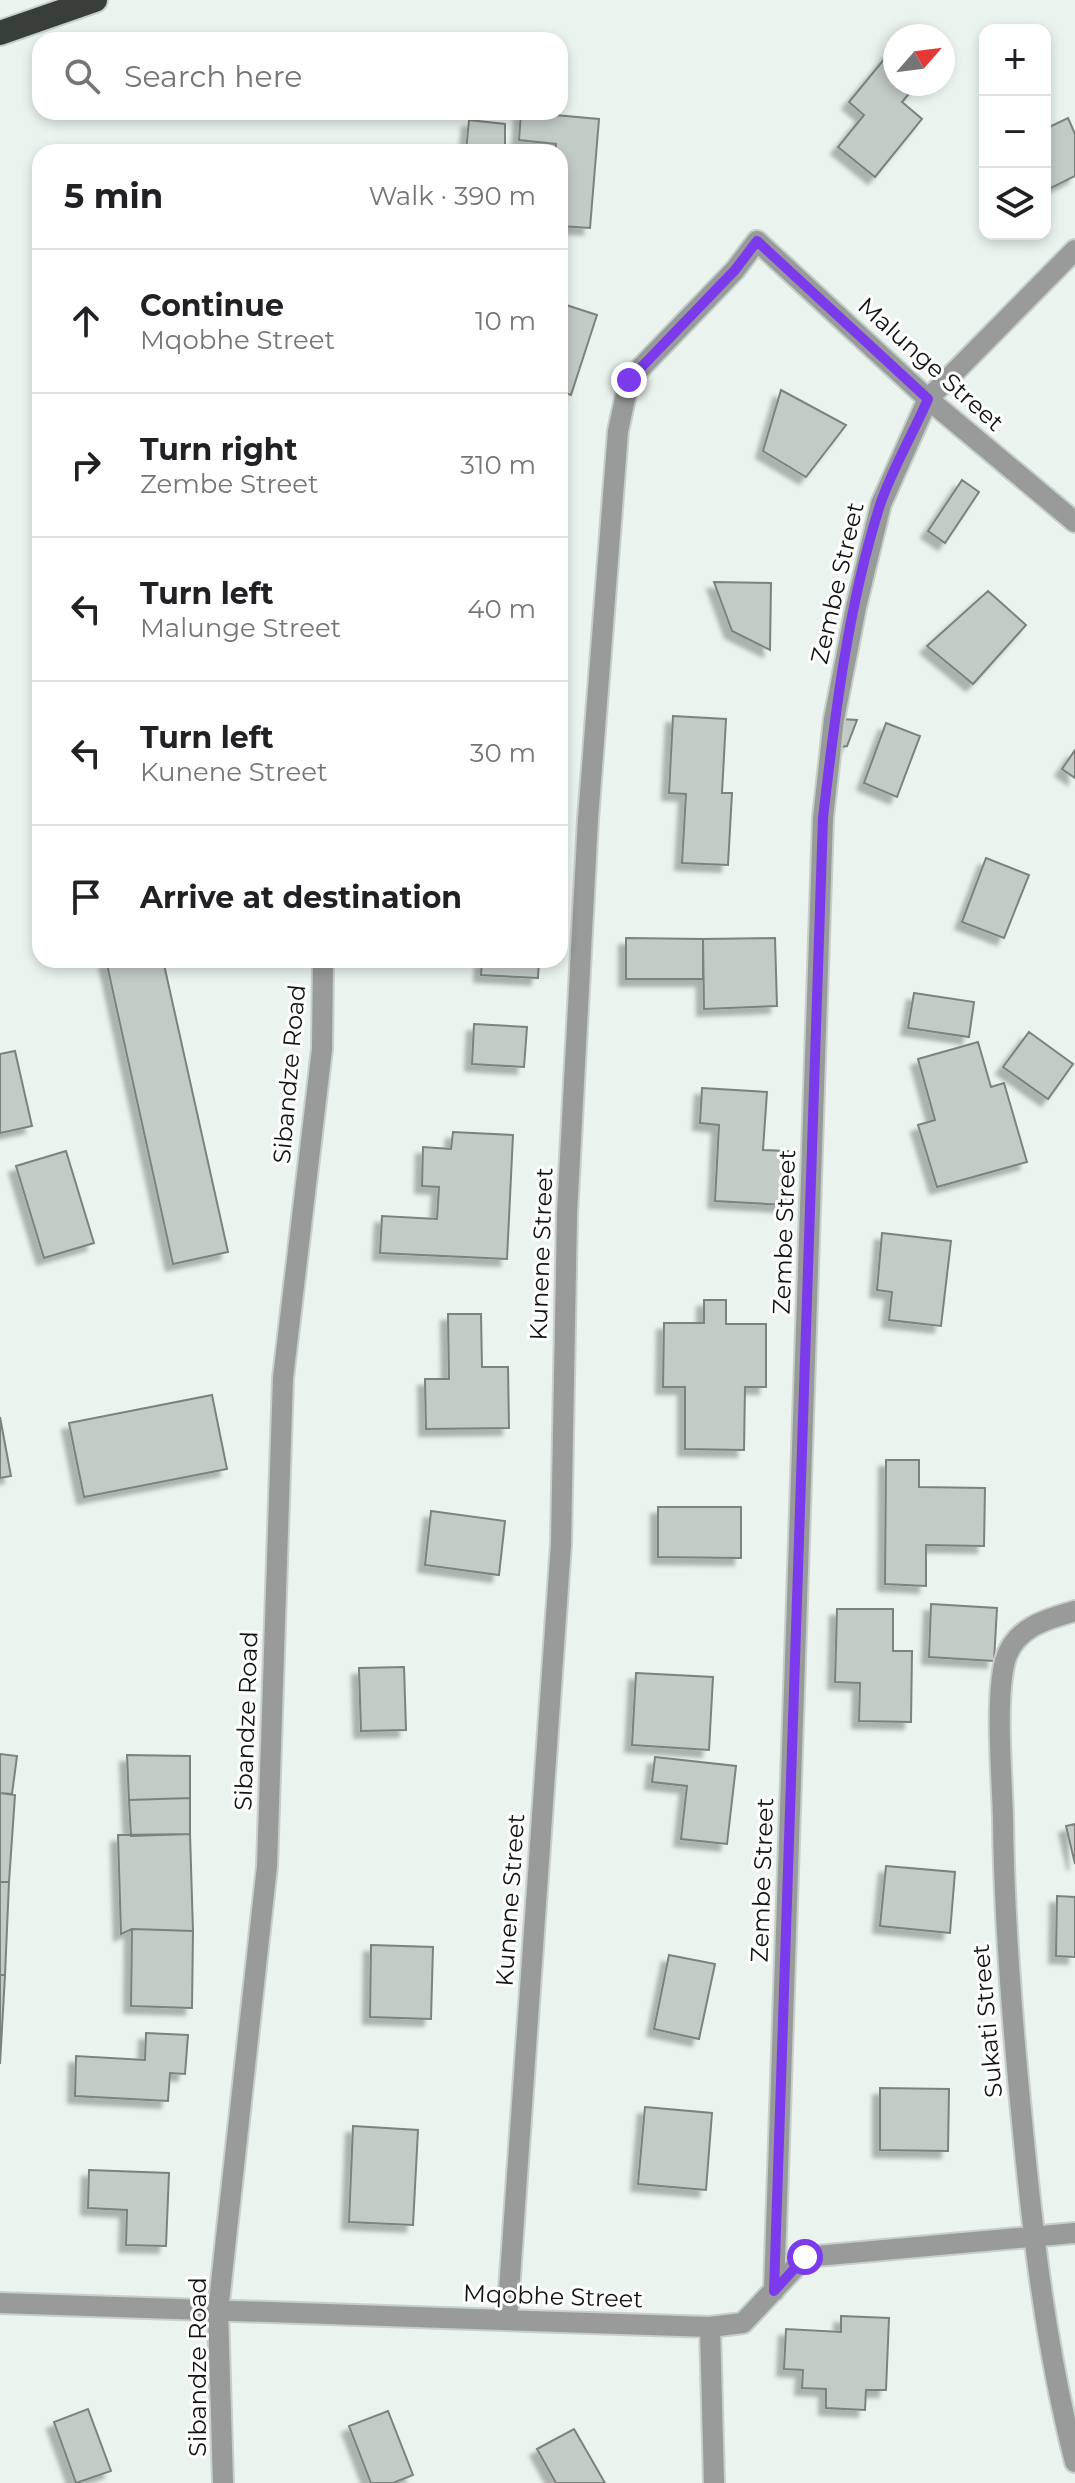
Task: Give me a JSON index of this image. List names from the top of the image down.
{
  "streets": {
    "street": [
      "Malunge Street",
      "Zembe Street",
      "Sibandze Road",
      "Kunene Street",
      "Sukati Street",
      "Mqobhe Street"
    ]
  },
  "crossings": [
    ["Malunge Street", "Zembe Street"],
    ["Malunge Street", "Kunene Street"],
    ["Zembe Street", "Mqobhe Street"],
    ["Sibandze Road", "Mqobhe Street"],
    ["Kunene Street", "Mqobhe Street"],
    ["Sukati Street", "Mqobhe Street"]
  ],
  "north": "top right",
  "page": {
    "map_buttons": ["+", "−"],
    "search": "Search here",
    "heading": ["5 min", "Walk · 390 m"],
    "list": [
      ["Continue", "Mqobhe Street", "10 m"],
      ["Turn right", "Zembe Street", "310 m"],
      ["Turn left", "Malunge Street", "40 m"],
      ["Turn left", "Kunene Street", "30 m"],
      "Arrive at destination"
    ]
  }
}
